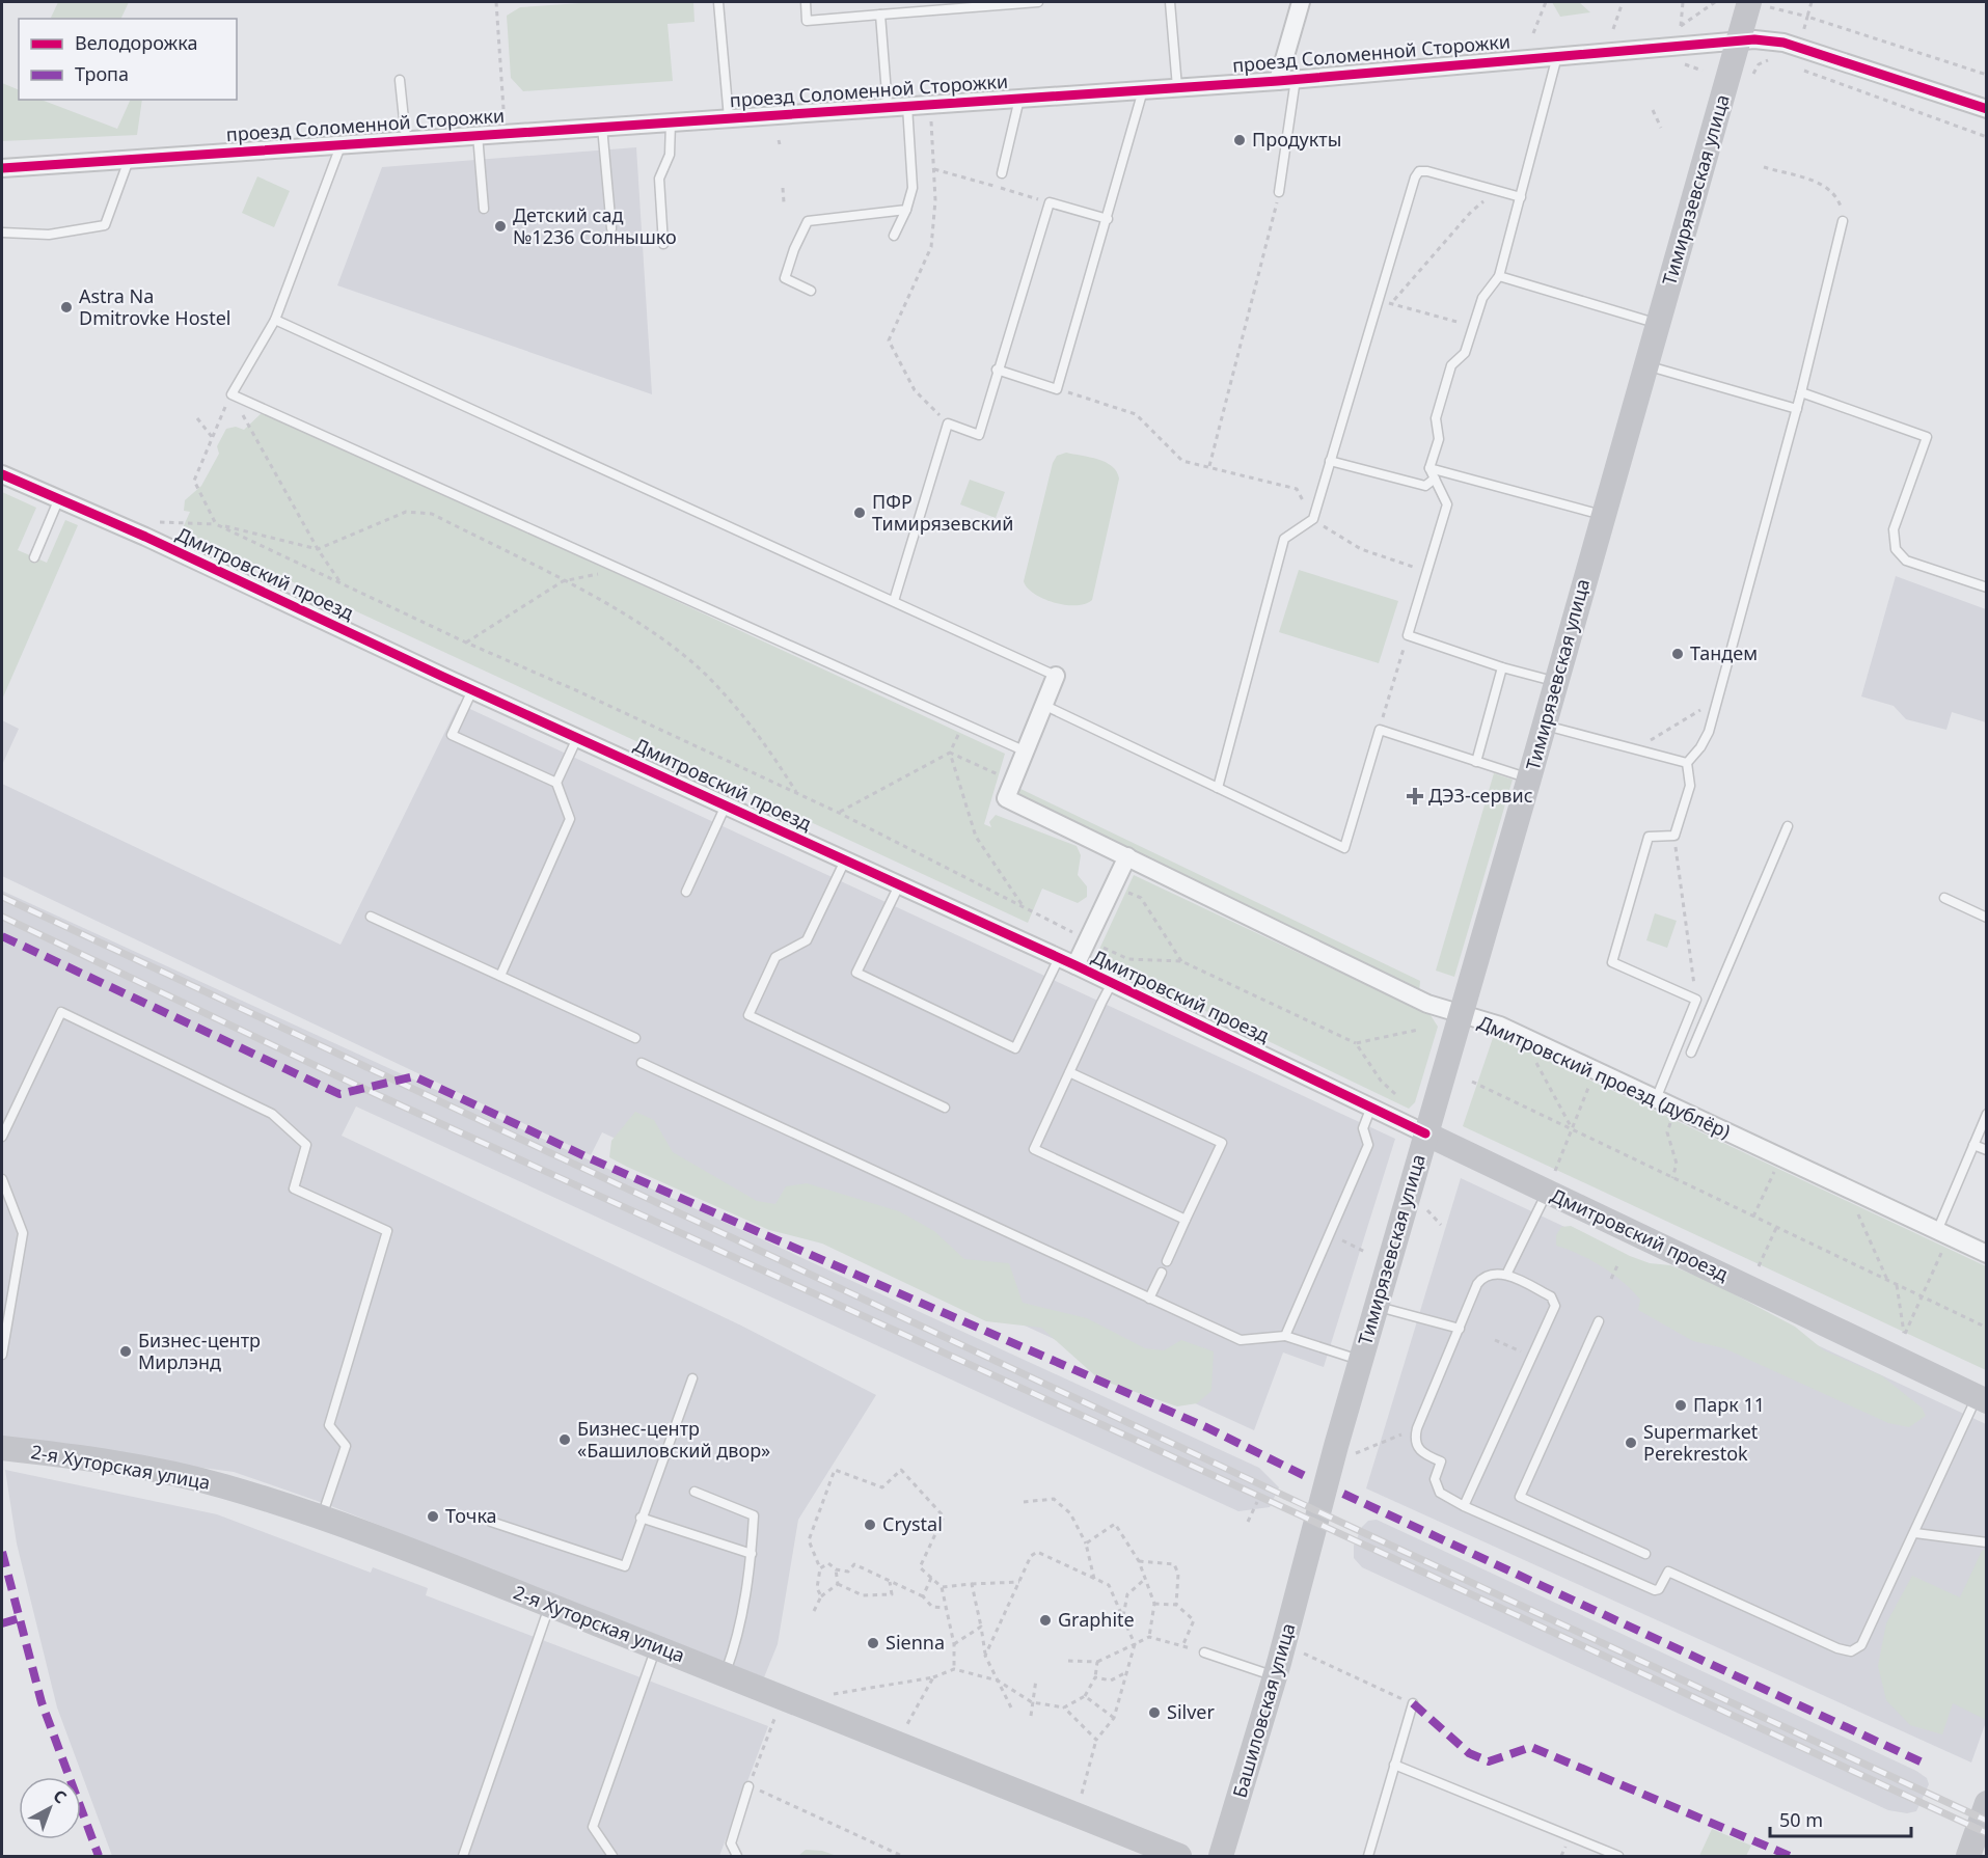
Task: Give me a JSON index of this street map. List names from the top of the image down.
{
  "streets": {
    "main road": [
      "Тимирязевская улица",
      "Дмитровский проезд",
      "2-я Хуторская улица",
      "Башиловская улица"
    ],
    "street": ["проезд Соломенной Сторожки", "Дмитровский проезд (дублёр)"]
  },
  "crossings": [
    ["проезд Соломенной Сторожки", "Тимирязевская улица"],
    ["Тимирязевская улица", "Дмитровский проезд"],
    ["Тимирязевская улица", "Дмитровский проезд (дублёр)"],
    ["Тимирязевская улица", "Башиловская улица"]
  ],
  "places": {
    "other": [
      "Продукты",
      "Детский сад №1236 Солнышко",
      "Astra Na Dmitrovke Hostel",
      "ПФР Тимирязевский",
      "Тандем",
      "Бизнес-центр Мирлэнд",
      "Парк 11",
      "Бизнес-центр «Башиловский двор»",
      "Supermarket Perekrestok",
      "Точка",
      "Crystal",
      "Graphite",
      "Sienna",
      "Silver"
    ],
    "health": ["ДЭЗ-сервис"]
  },
  "legend": ["Велодорожка", "Тропа"],
  "scale_bar": "50 m",
  "north": "top right"
}
